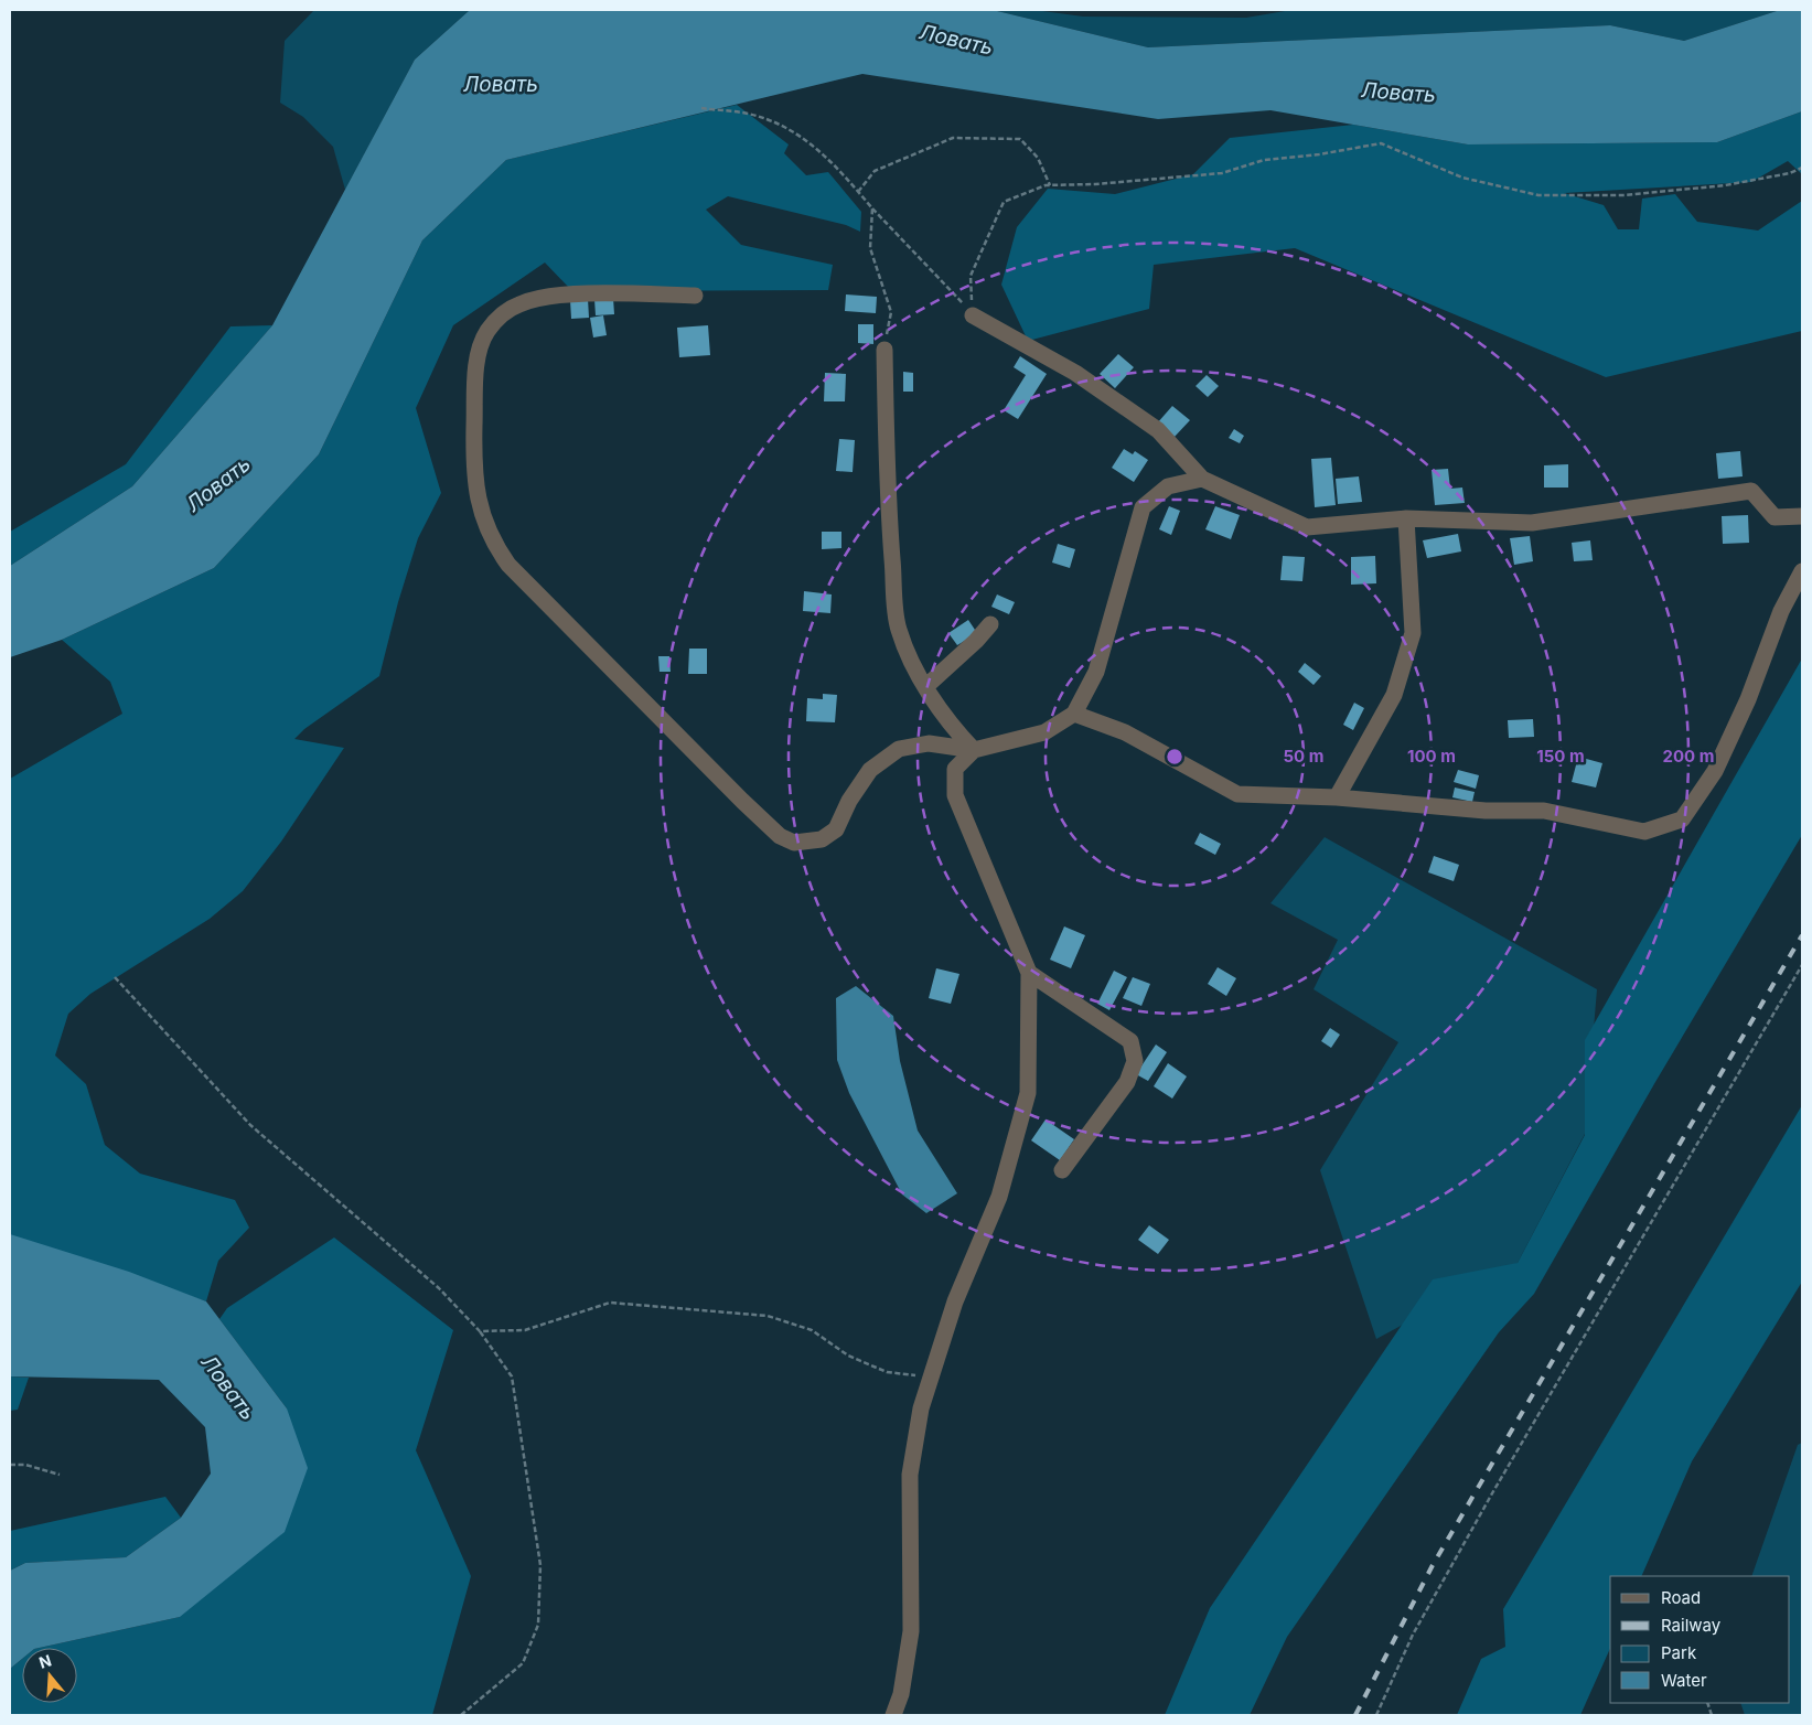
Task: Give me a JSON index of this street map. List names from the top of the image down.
{
  "water": ["Ловать"],
  "legend": [
    "Road",
    "Railway",
    "Park",
    "Water"
  ],
  "north": "top",
  "rings": [
    "50 m",
    "100 m",
    "150 m",
    "200 m"
  ]
}
